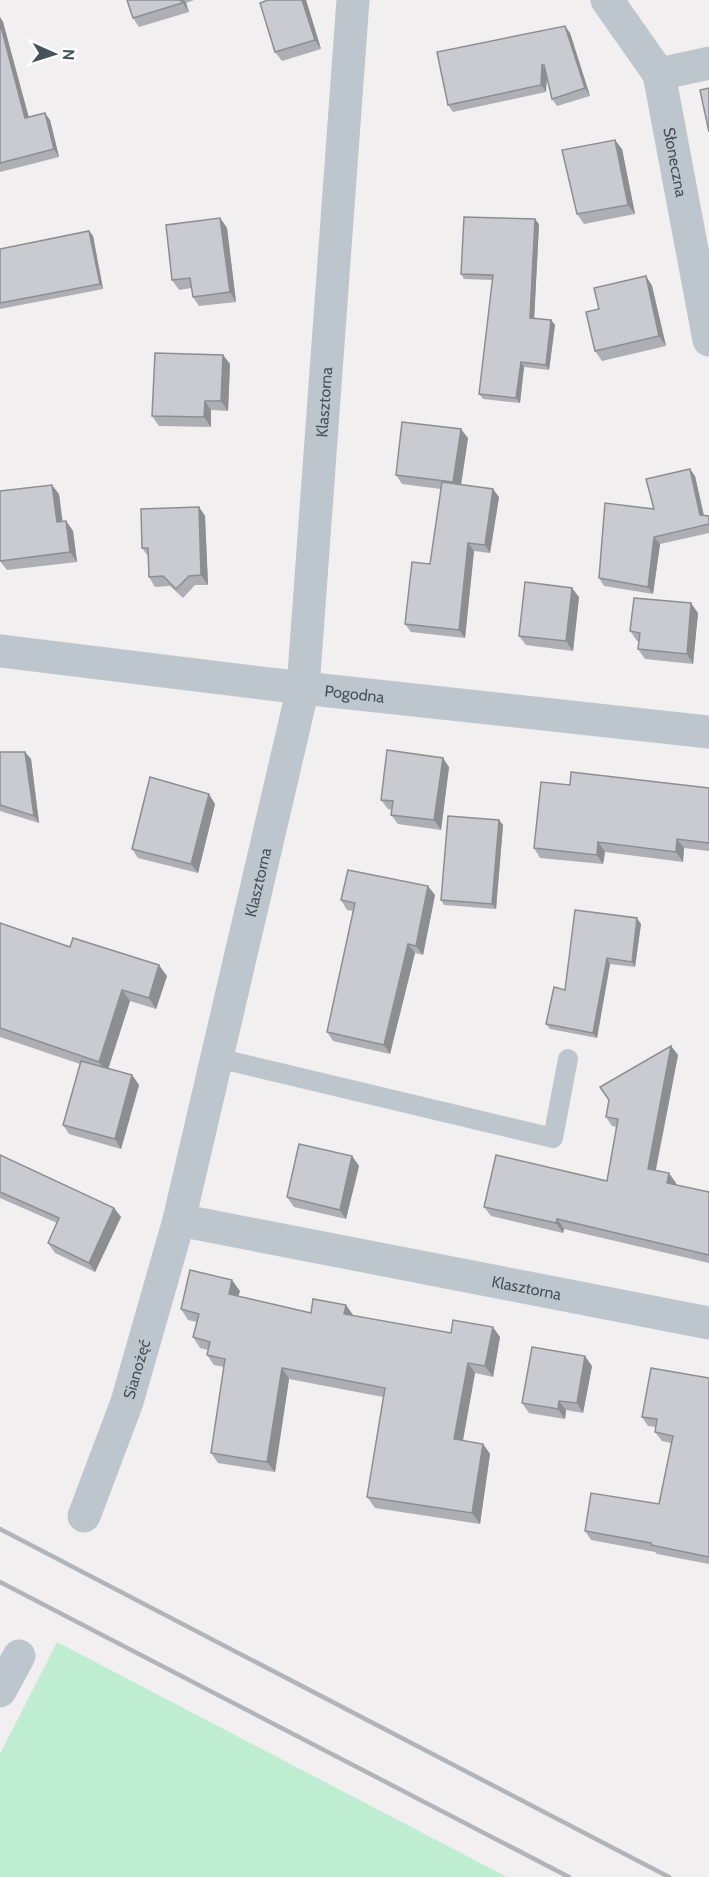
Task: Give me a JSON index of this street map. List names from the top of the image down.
{
  "streets": {
    "street": [
      "Słoneczna",
      "Klasztorna",
      "Pogodna",
      "Sianożęć"
    ]
  },
  "crossings": [
    ["Klasztorna", "Pogodna"],
    ["Klasztorna", "Sianożęć"]
  ],
  "north": "right"
}
